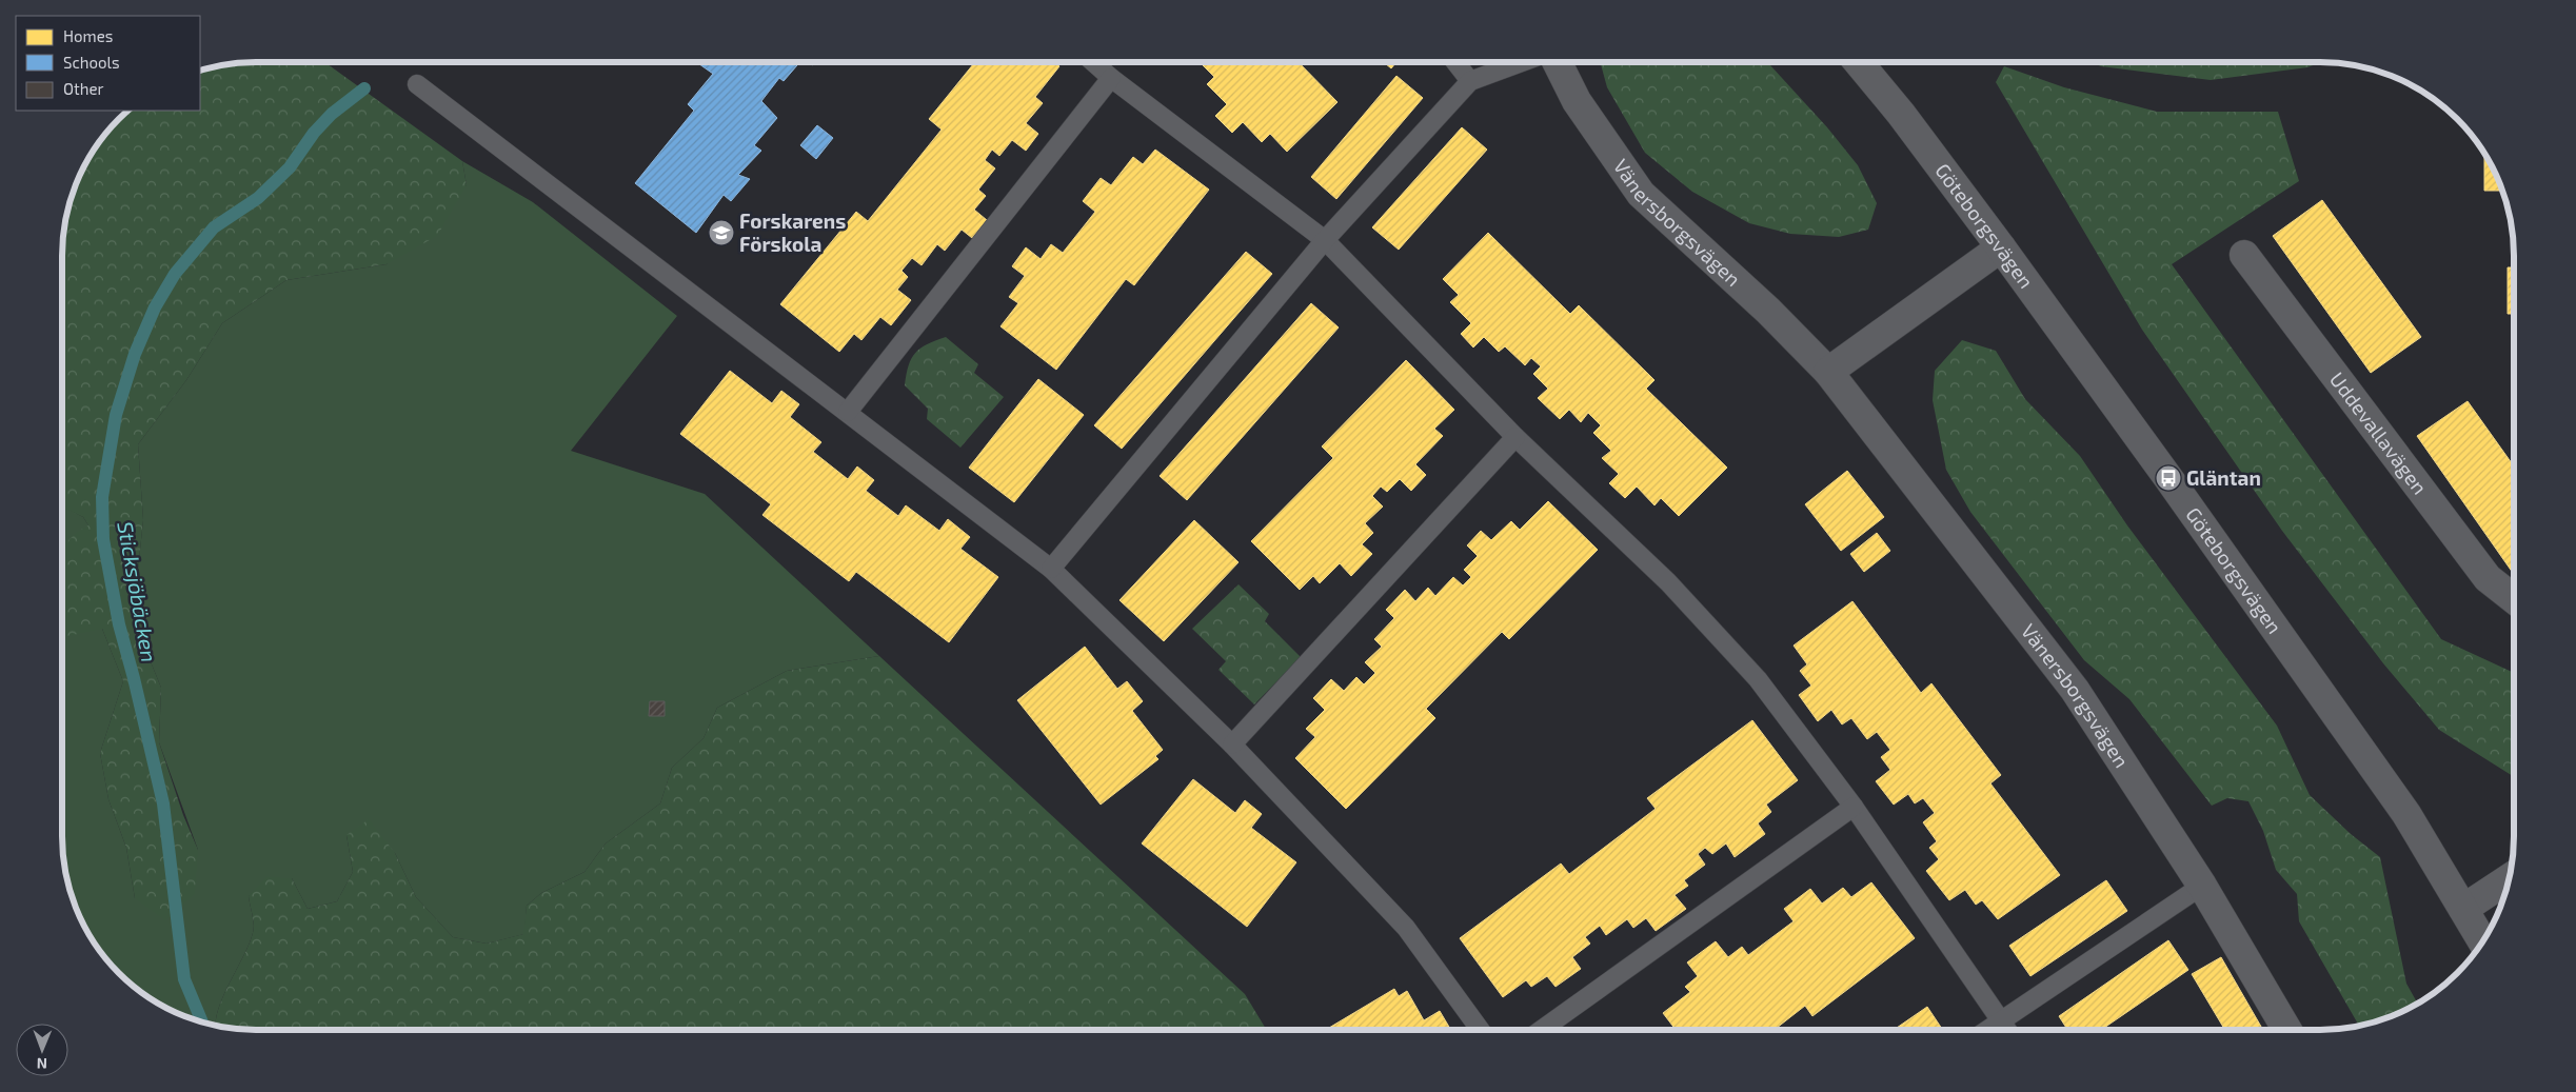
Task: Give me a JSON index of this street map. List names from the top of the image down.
{
  "streets": {
    "street": ["Vänersborgsvägen", "Göteborgsvägen", "Uddevallavägen"]
  },
  "water": ["Sticksjöbäcken"],
  "places": {
    "school or university": ["Forskarens Förskola"],
    "bus stop": ["Gläntan"]
  },
  "legend": ["Homes", "Schools", "Other"],
  "north": "bottom"
}
